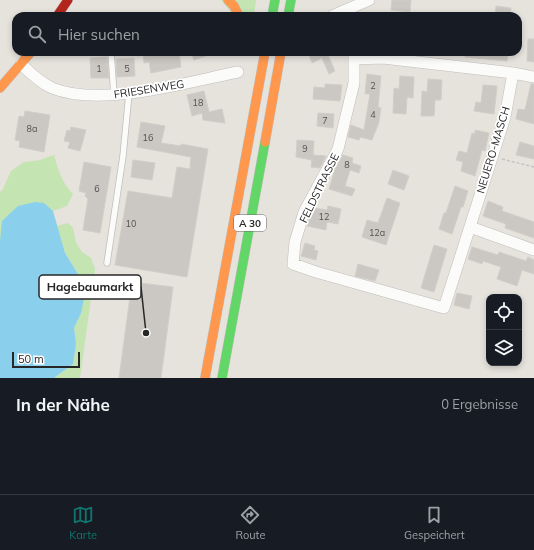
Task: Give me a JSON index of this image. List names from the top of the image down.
{
  "streets": {
    "main road": ["A 30"],
    "street": ["FRIESENWEG", "NEUERO-MASCH", "FELDSTRASSE"]
  },
  "crossings": [
    ["NEUERO-MASCH", "FELDSTRASSE"]
  ],
  "places": ["Hagebaumarkt"],
  "house_numbers": [
    "1",
    "5",
    "2",
    "18",
    "4",
    "7",
    "8a",
    "16",
    "9",
    "8",
    "6",
    "12",
    "10",
    "12a"
  ],
  "scale_bar": "50 m",
  "page": {
    "search": "Hier suchen",
    "scale": "50 m",
    "heading": ["In der Nähe", "0 Ergebnisse"],
    "nav": ["Karte", "Route", "Gespeichert"]
  }
}
